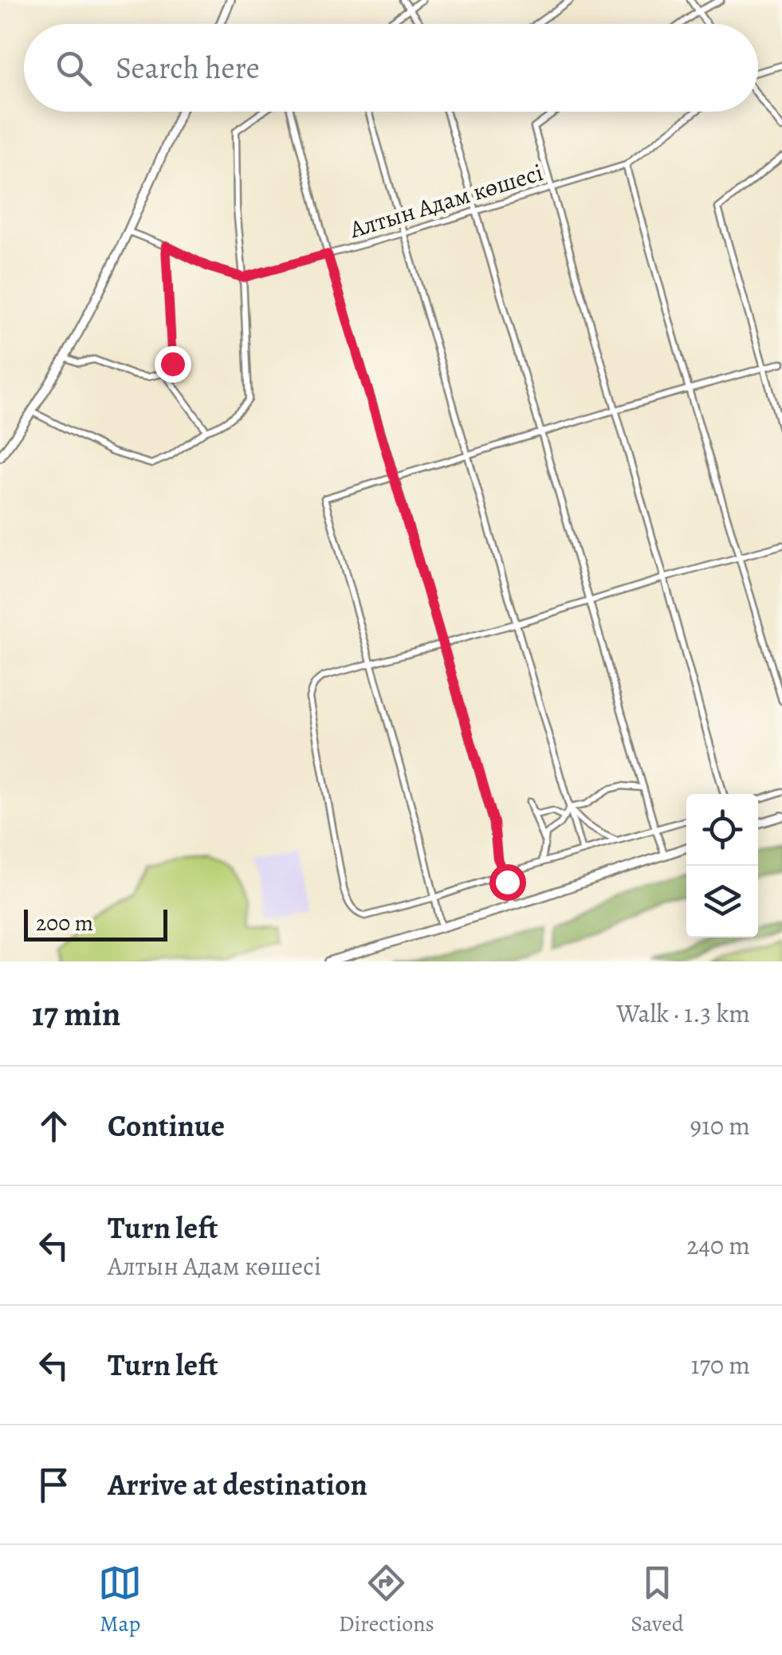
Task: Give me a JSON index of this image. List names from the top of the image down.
{
  "streets": {
    "street": ["Алтын Адам көшесі"]
  },
  "scale_bar": "200 m",
  "page": {
    "search": "Search here",
    "scale": "200 m",
    "heading": ["17 min", "Walk · 1.3 km"],
    "list": [
      ["Continue", "910 m"],
      ["Turn left", "Алтын Адам көшесі", "240 m"],
      ["Turn left", "170 m"],
      "Arrive at destination"
    ],
    "nav": ["Map", "Directions", "Saved"]
  }
}
